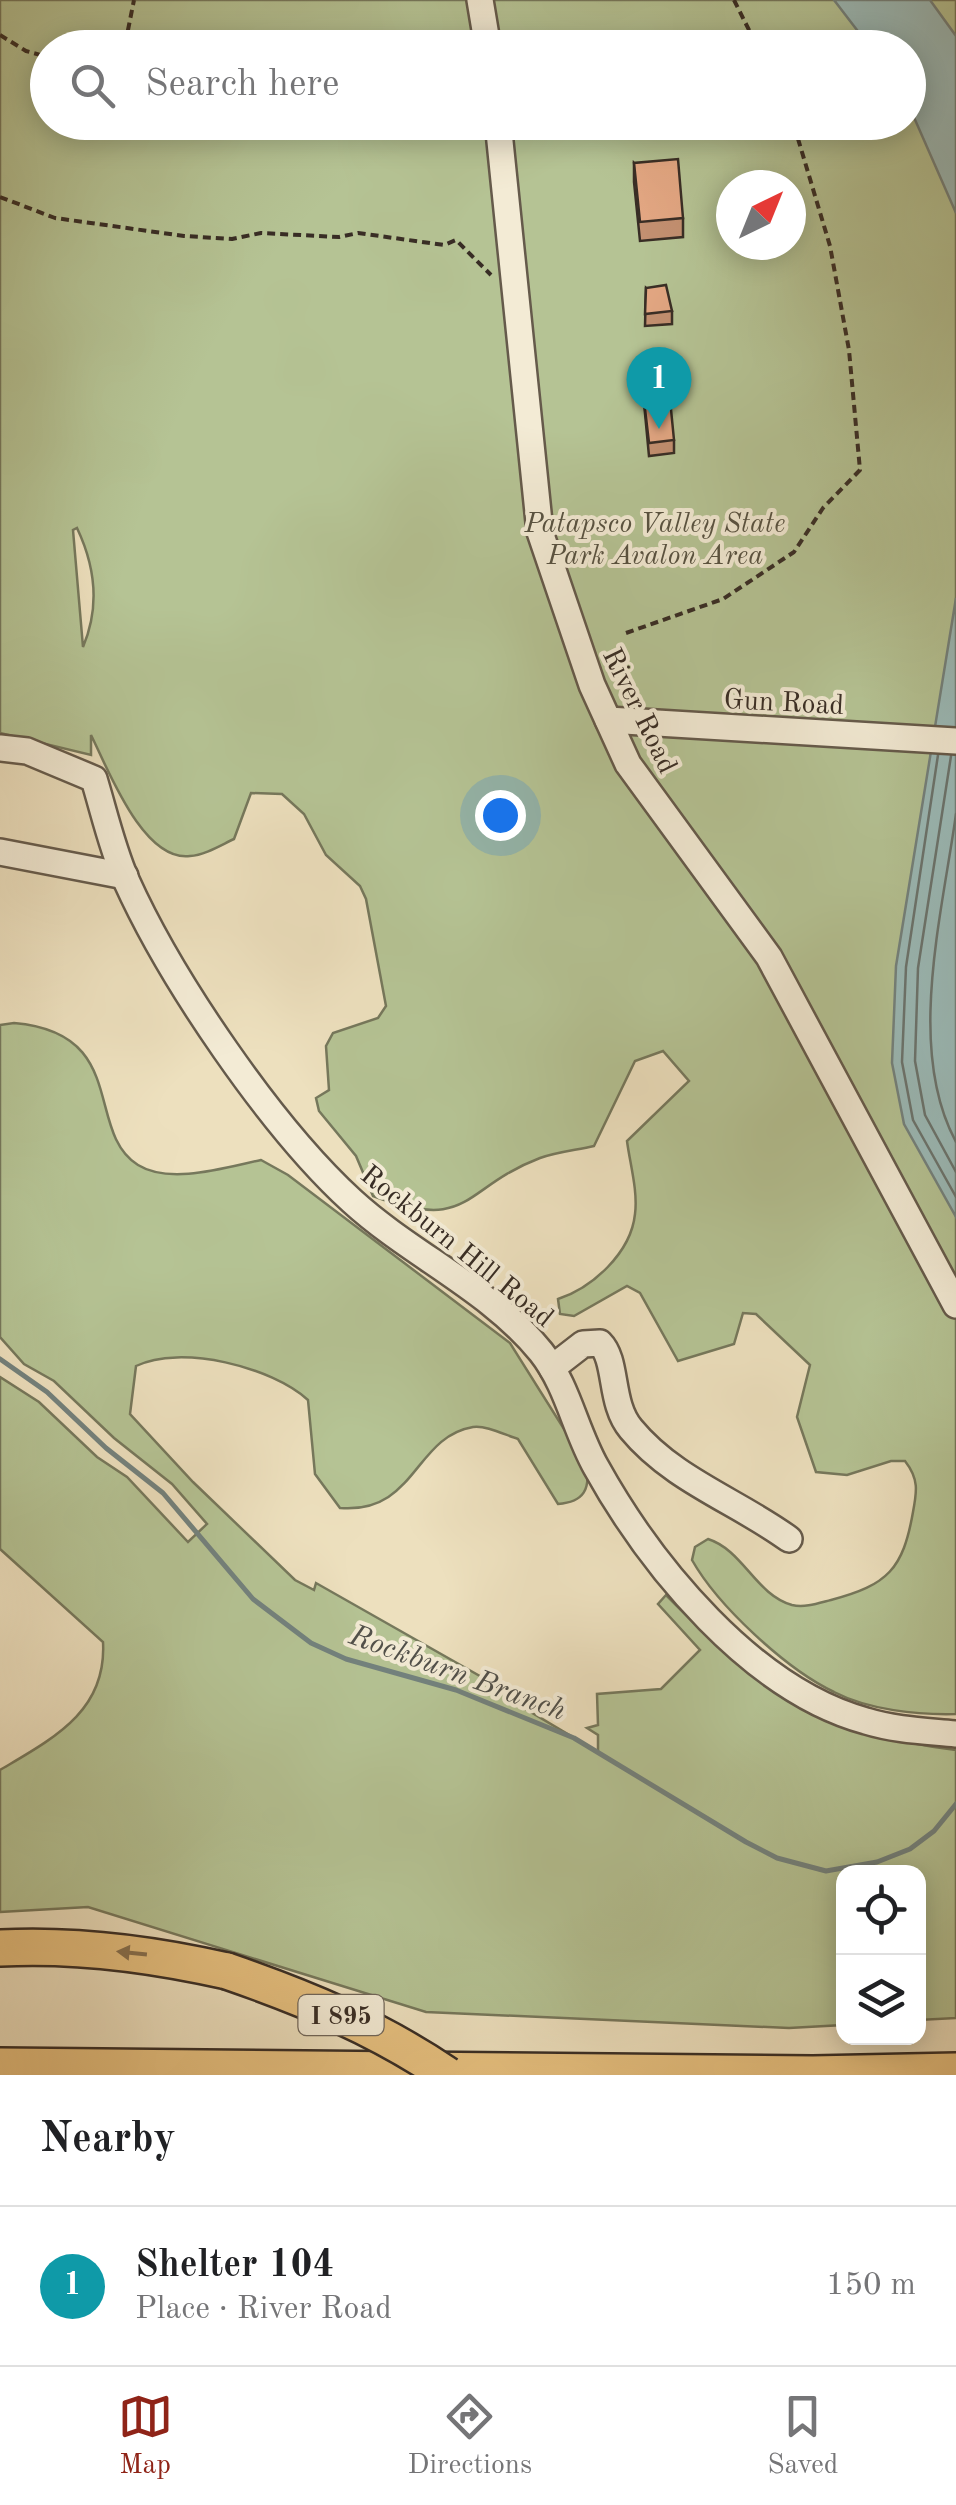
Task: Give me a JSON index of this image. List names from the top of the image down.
{
  "streets": {
    "highway": ["I 895"],
    "street": ["Gun Road", "River Road", "Rockburn Hill Road"]
  },
  "crossings": [
    ["Gun Road", "River Road"]
  ],
  "water": ["Rockburn Branch"],
  "parks": ["Patapsco Valley State Park Avalon Area"],
  "north": "top right",
  "page": {
    "search": "Search here",
    "pins": "1",
    "heading": "Nearby",
    "list": [
      {
        "mark": "1",
        "name": "Shelter 104",
        "note": "Place · River Road",
        "value": "150 m"
      }
    ],
    "nav": ["Map", "Directions", "Saved"]
  }
}
